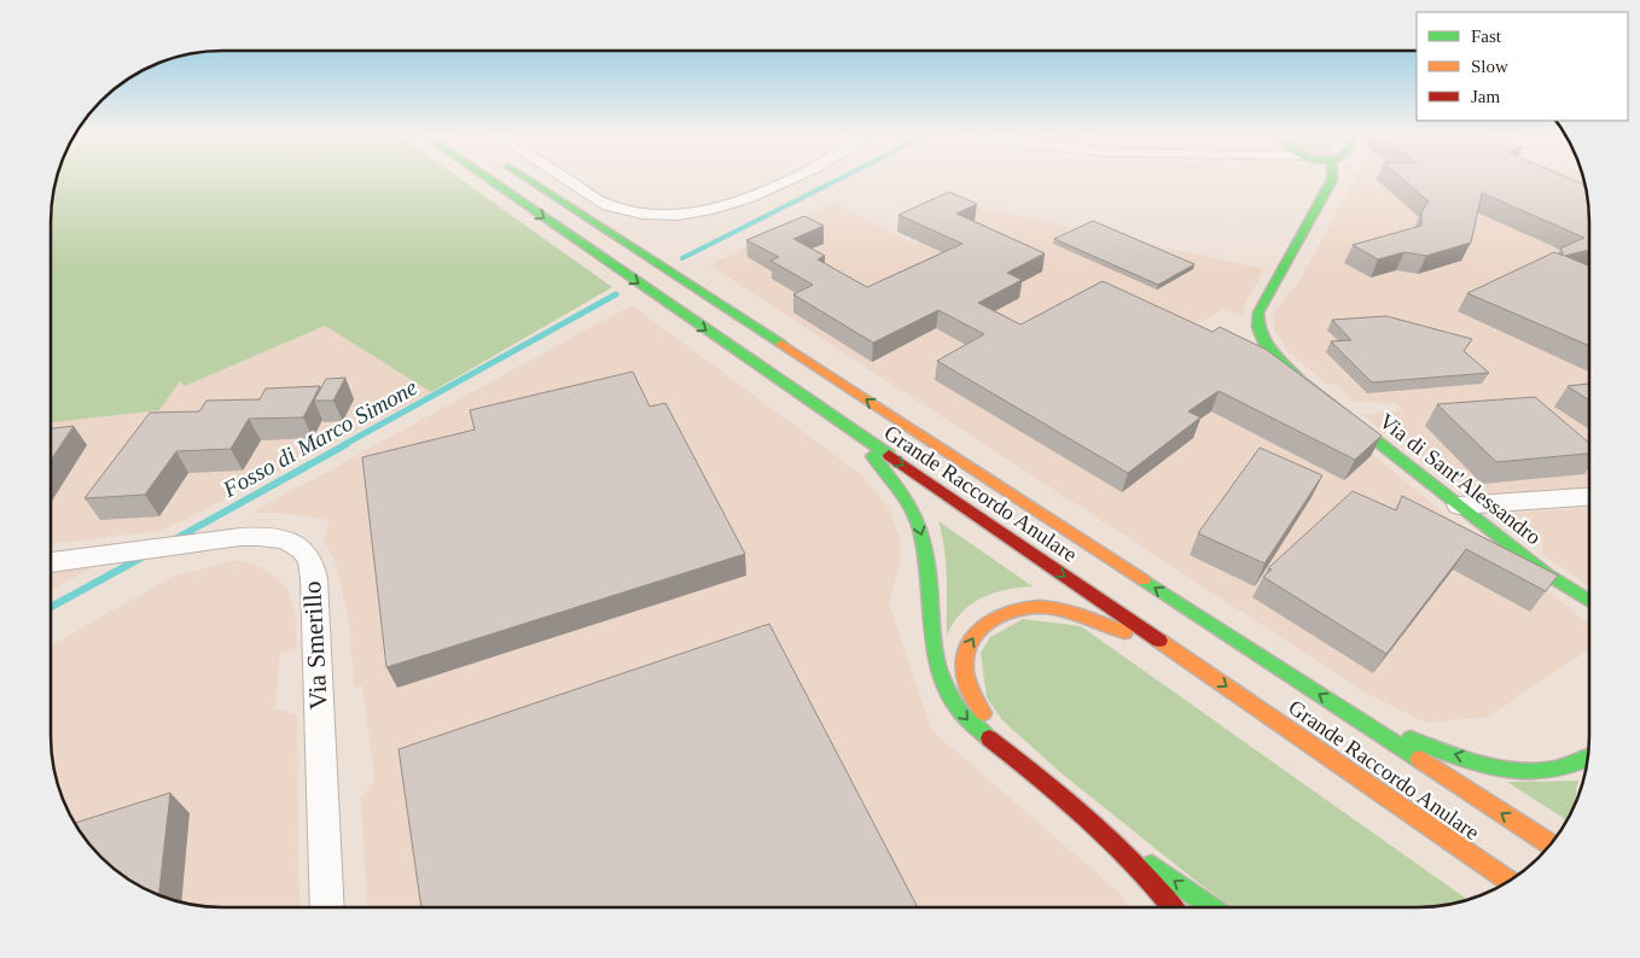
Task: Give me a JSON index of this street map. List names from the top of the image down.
{
  "streets": {
    "main road": ["Via di Sant'Alessandro", "Grande Raccordo Anulare"],
    "street": ["Via Smerillo"]
  },
  "water": ["Fosso di Marco Simone"],
  "legend": ["Fast", "Slow", "Jam"]
}
